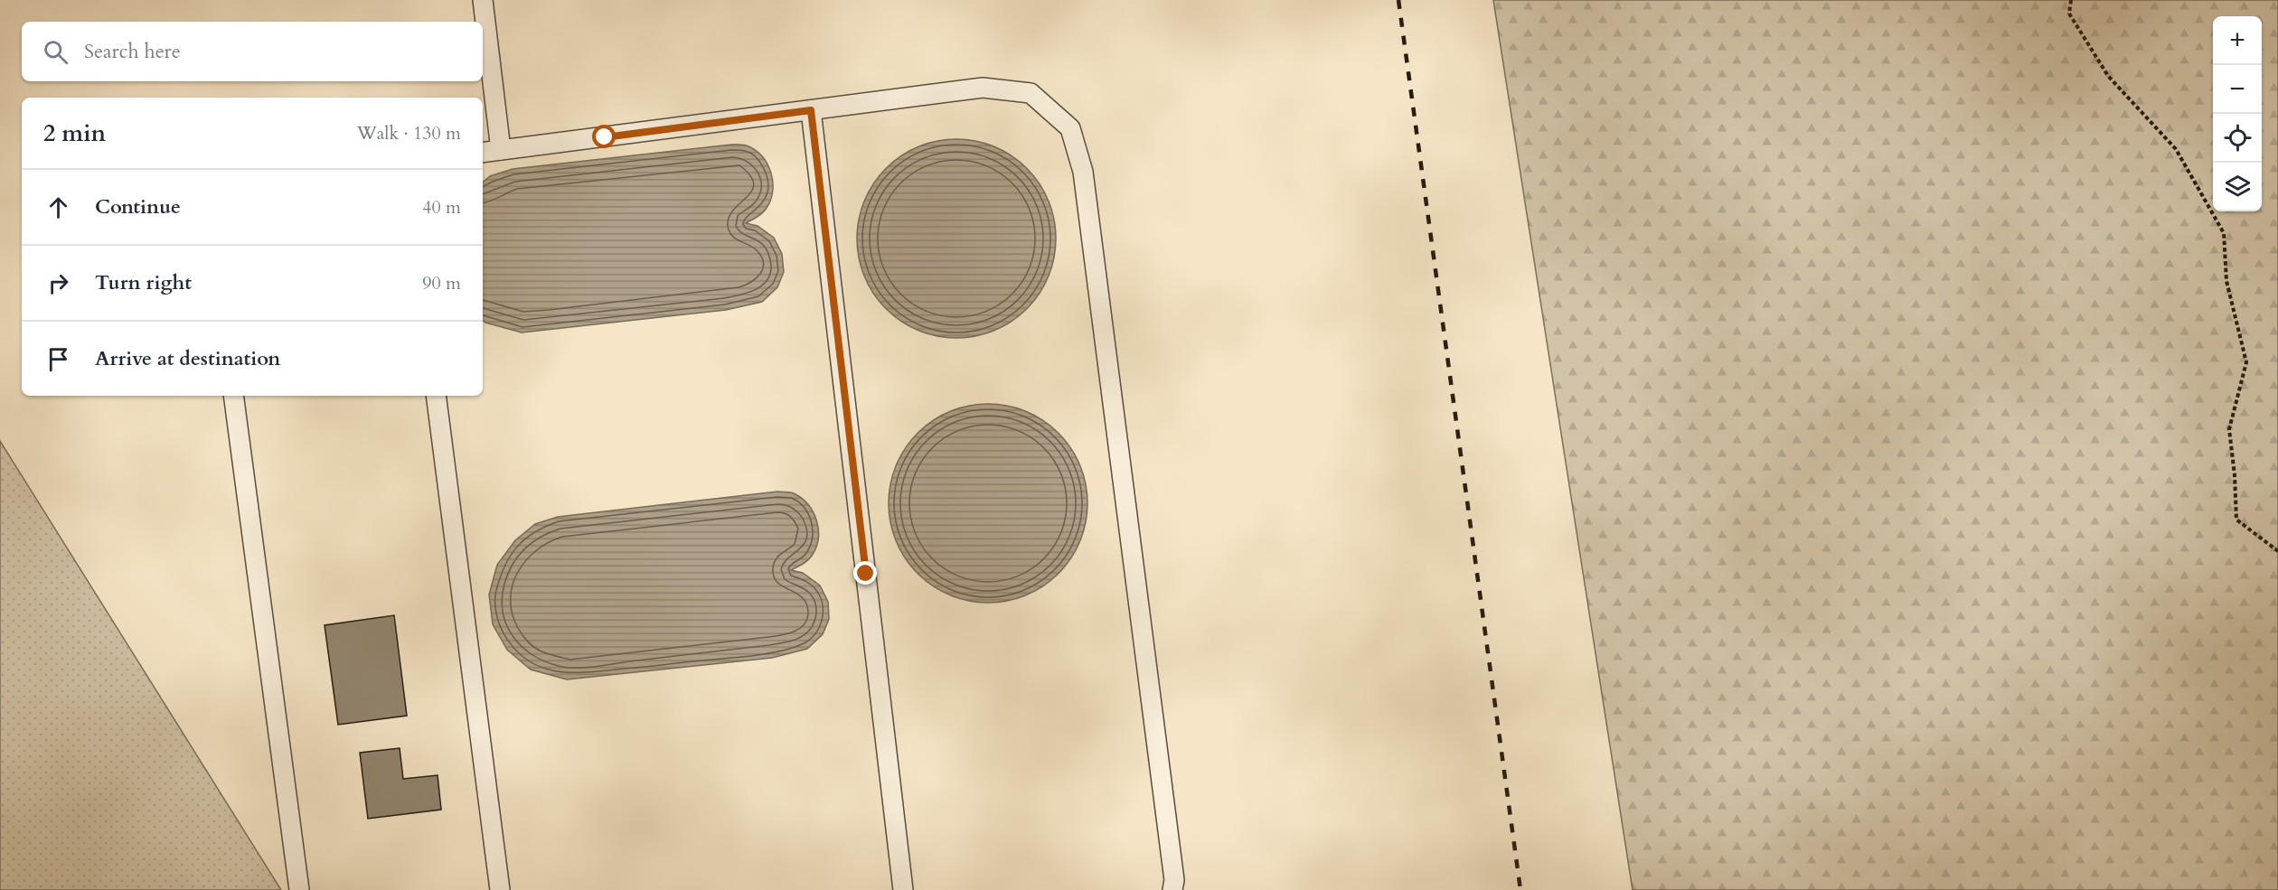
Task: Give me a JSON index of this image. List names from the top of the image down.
{
  "page": {
    "map_buttons": ["+", "−"],
    "search": "Search here",
    "heading": ["2 min", "Walk · 130 m"],
    "list": [
      ["Continue", "40 m"],
      ["Turn right", "90 m"],
      "Arrive at destination"
    ]
  }
}
